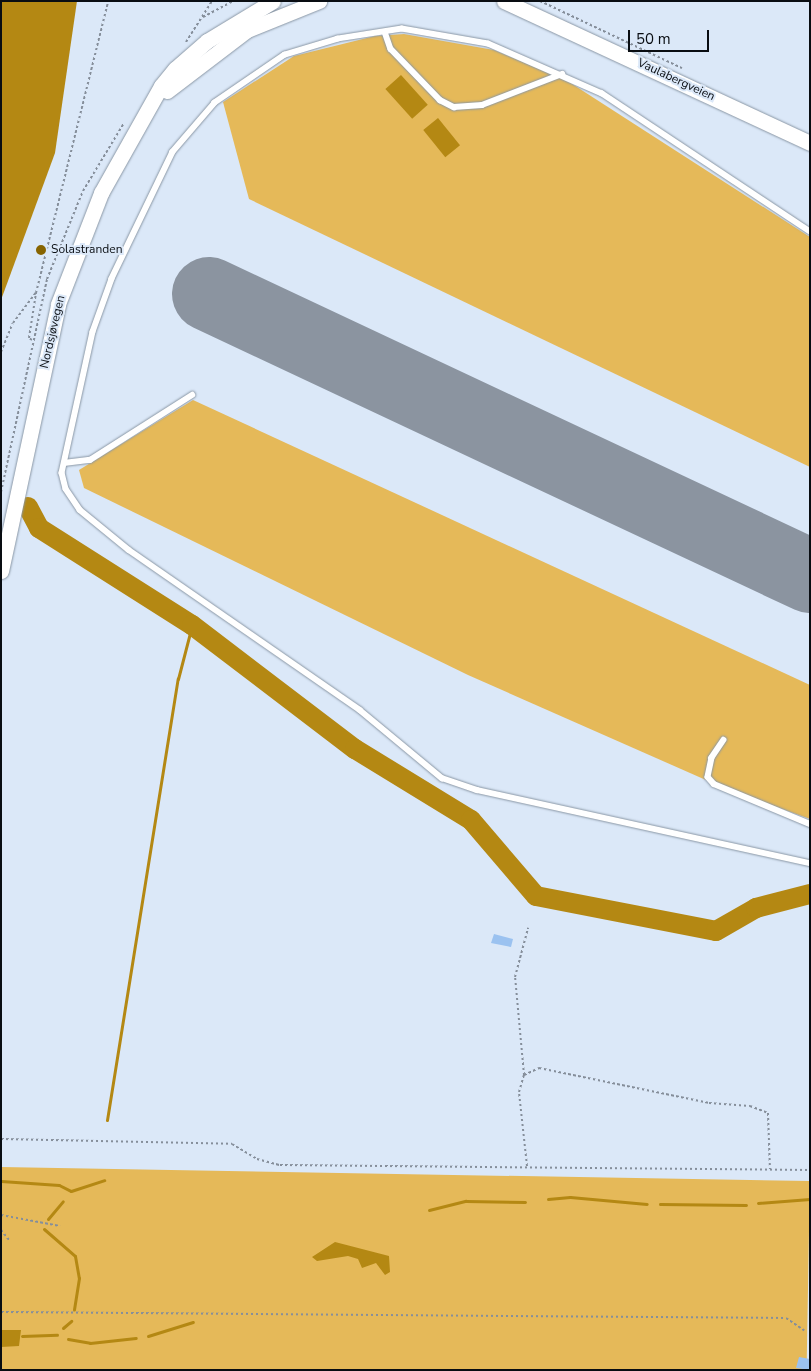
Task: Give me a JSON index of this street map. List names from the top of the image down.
{
  "streets": {
    "main road": ["Vaulabergveien", "Nordsjøvegen"]
  },
  "places": ["Solastranden"],
  "scale_bar": "50 m"
}
